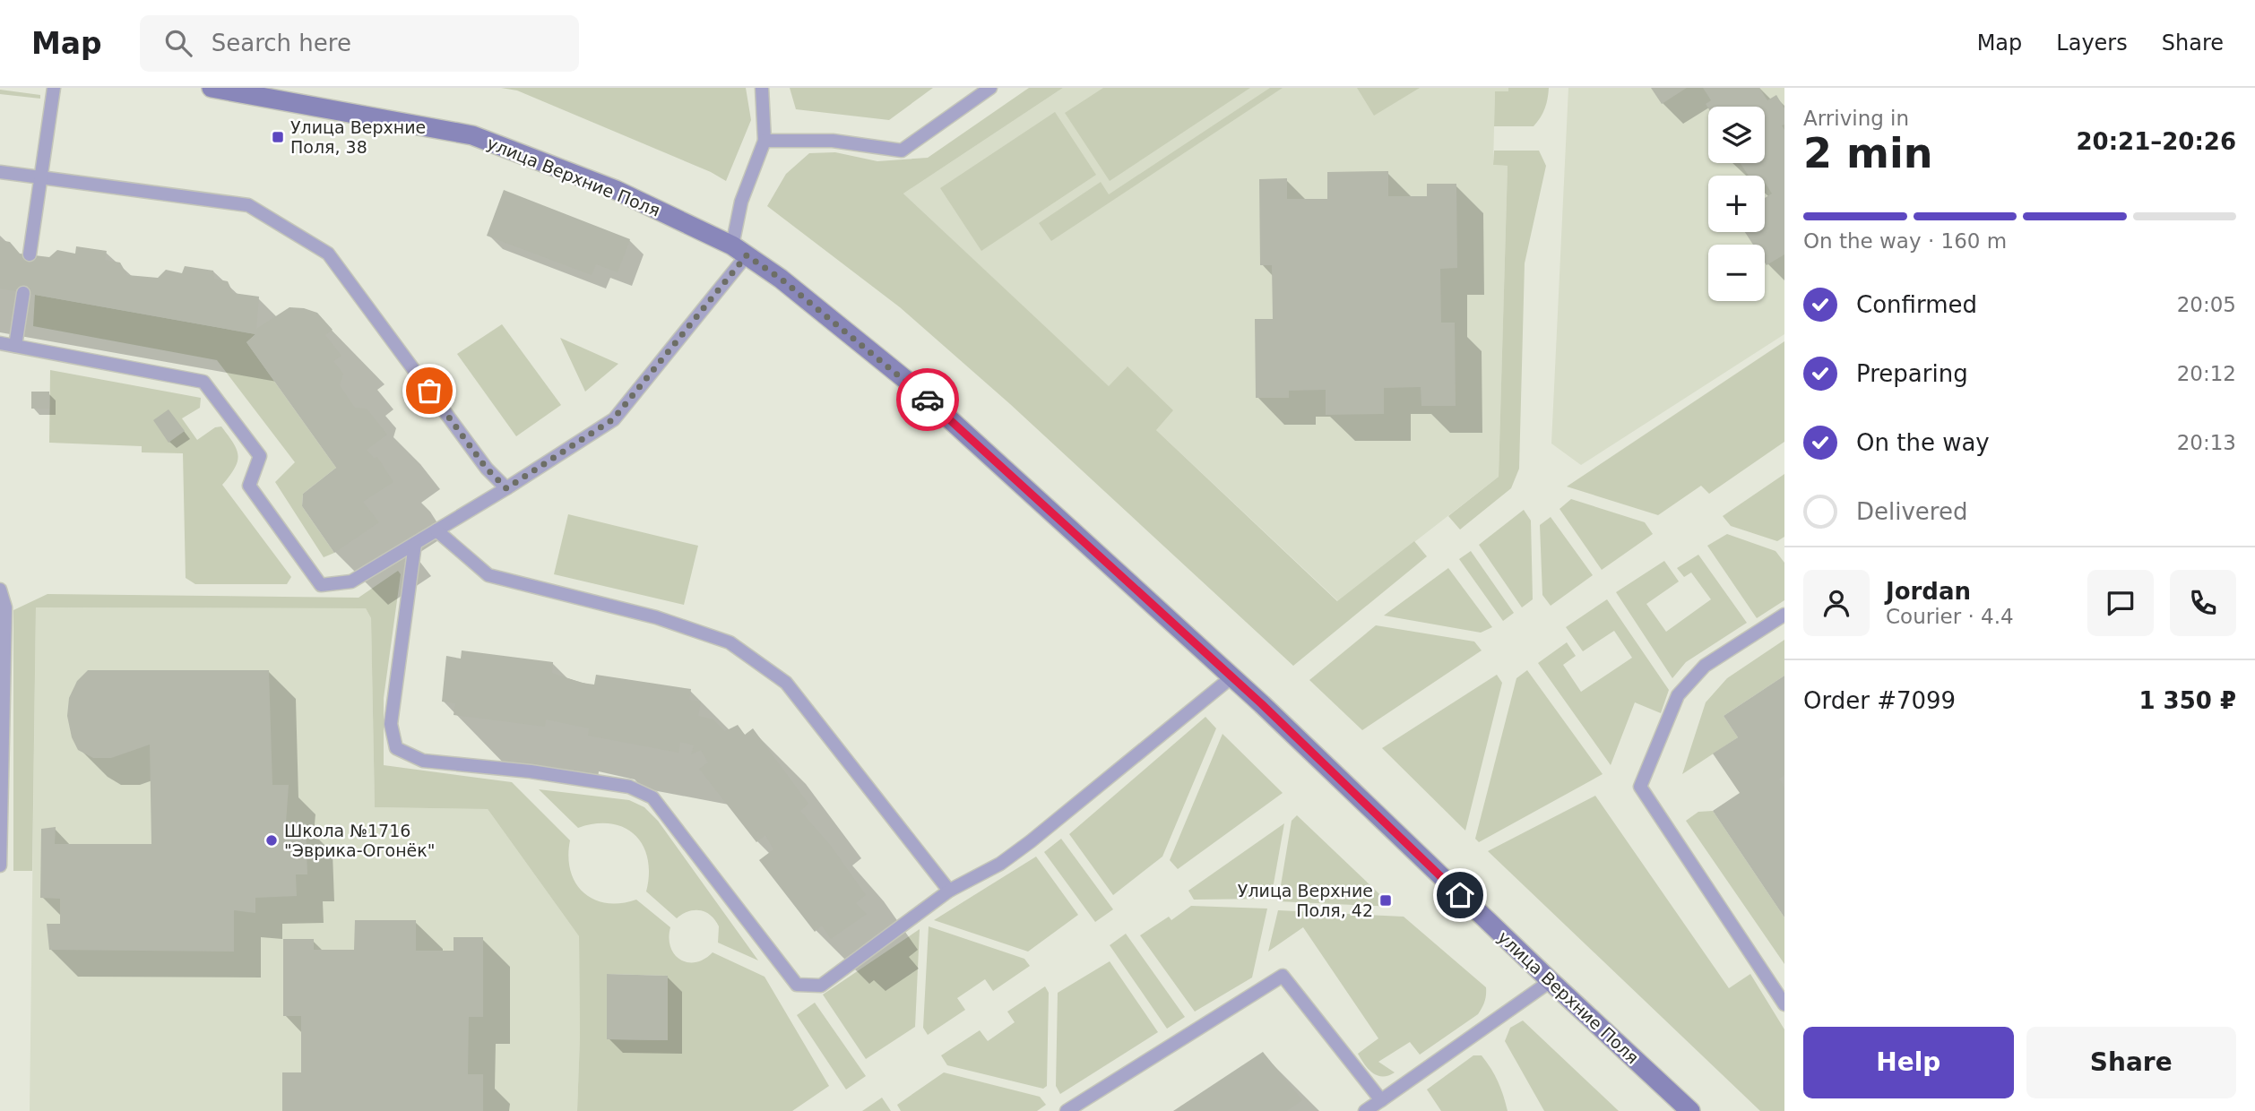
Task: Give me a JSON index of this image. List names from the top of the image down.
{
  "streets": {
    "street": ["улица Верхние Поля"]
  },
  "places": {
    "transit": ["Улица Верхние Поля, 38", "Улица Верхние Поля, 42"],
    "other": ["Школа №1716 \"Эврика-Огонёк\""]
  },
  "page": {
    "header": "Map",
    "search": "Search here",
    "nav": ["Map", "Layers", "Share"],
    "heading": ["2 min", "Arriving in", "20:21–20:26"],
    "panel": [
      "Jordan",
      "Courier · 4.4",
      "Order #7099",
      "1 350 ₽"
    ],
    "map_buttons": ["+", "−"],
    "bar": "On the way · 160 m",
    "list": [
      ["Confirmed", "20:05"],
      ["Preparing", "20:12"],
      ["On the way", "20:13"],
      "Delivered"
    ],
    "buttons": ["Help", "Share"]
  }
}
